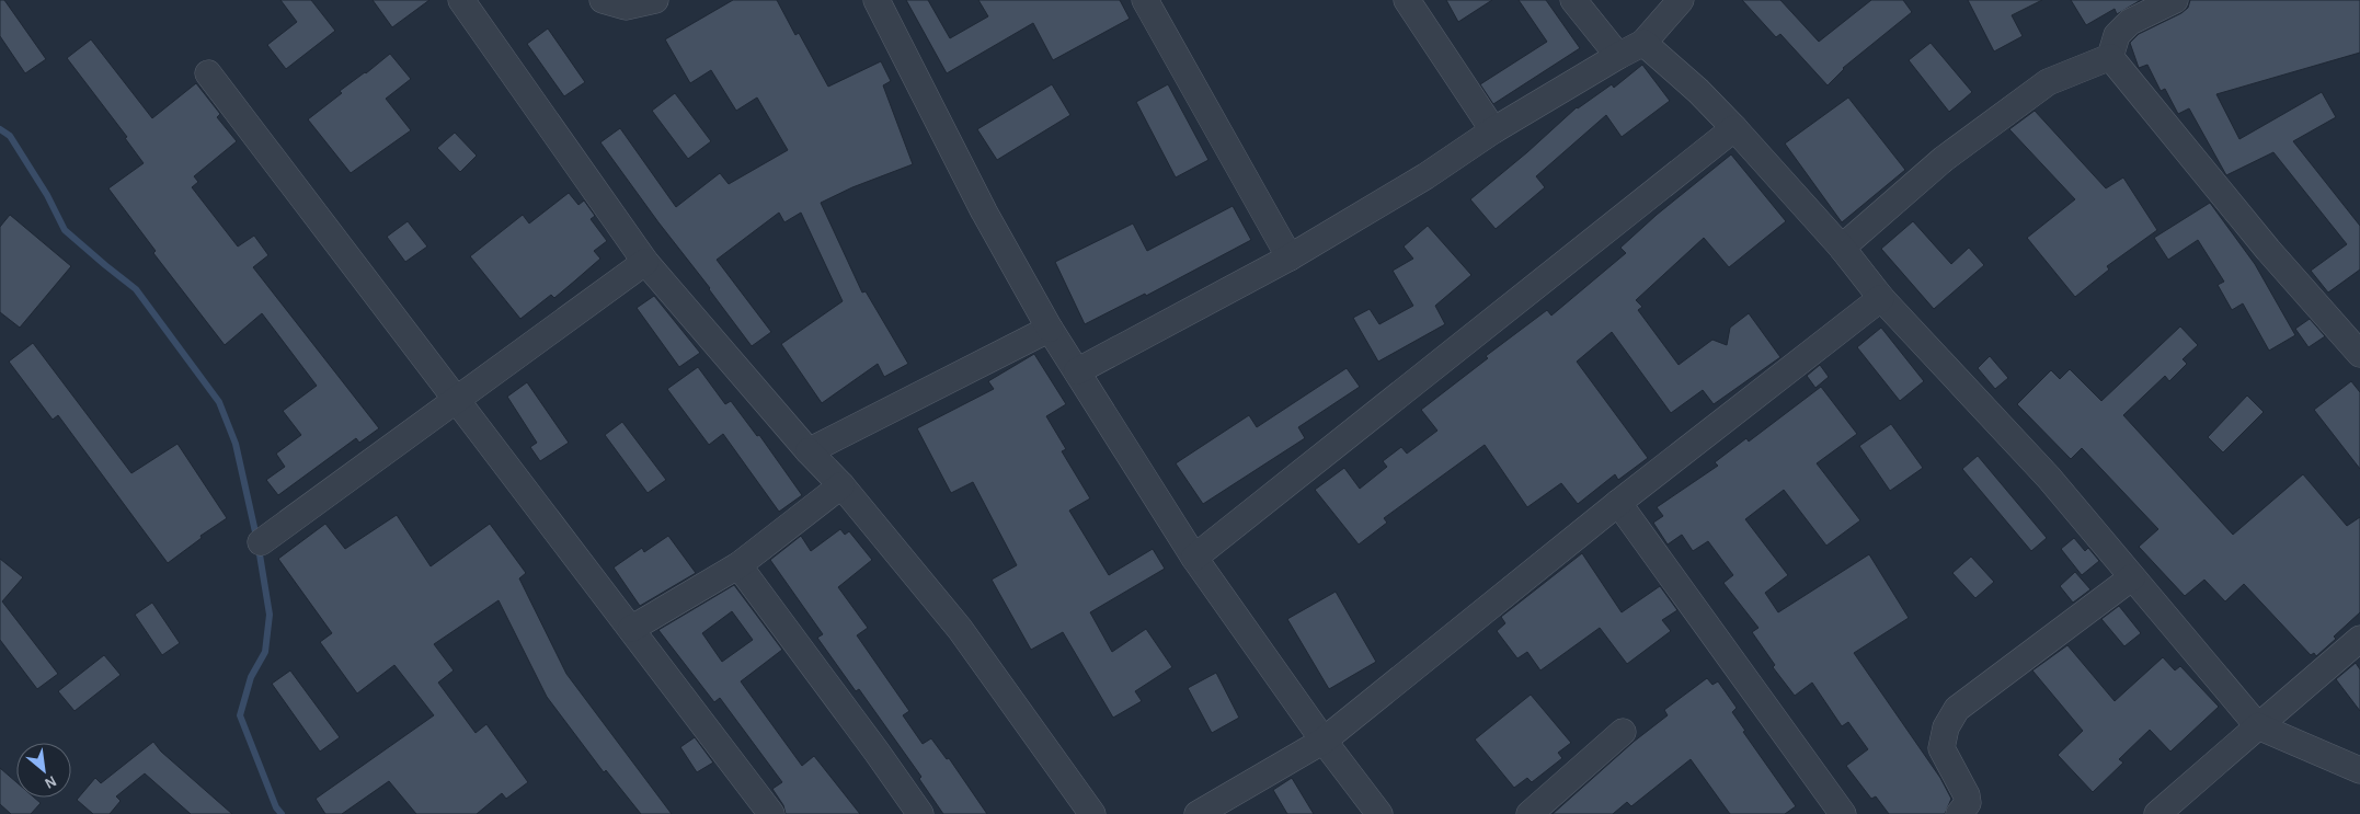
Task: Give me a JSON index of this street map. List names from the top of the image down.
{
  "north": "bottom right"
}
